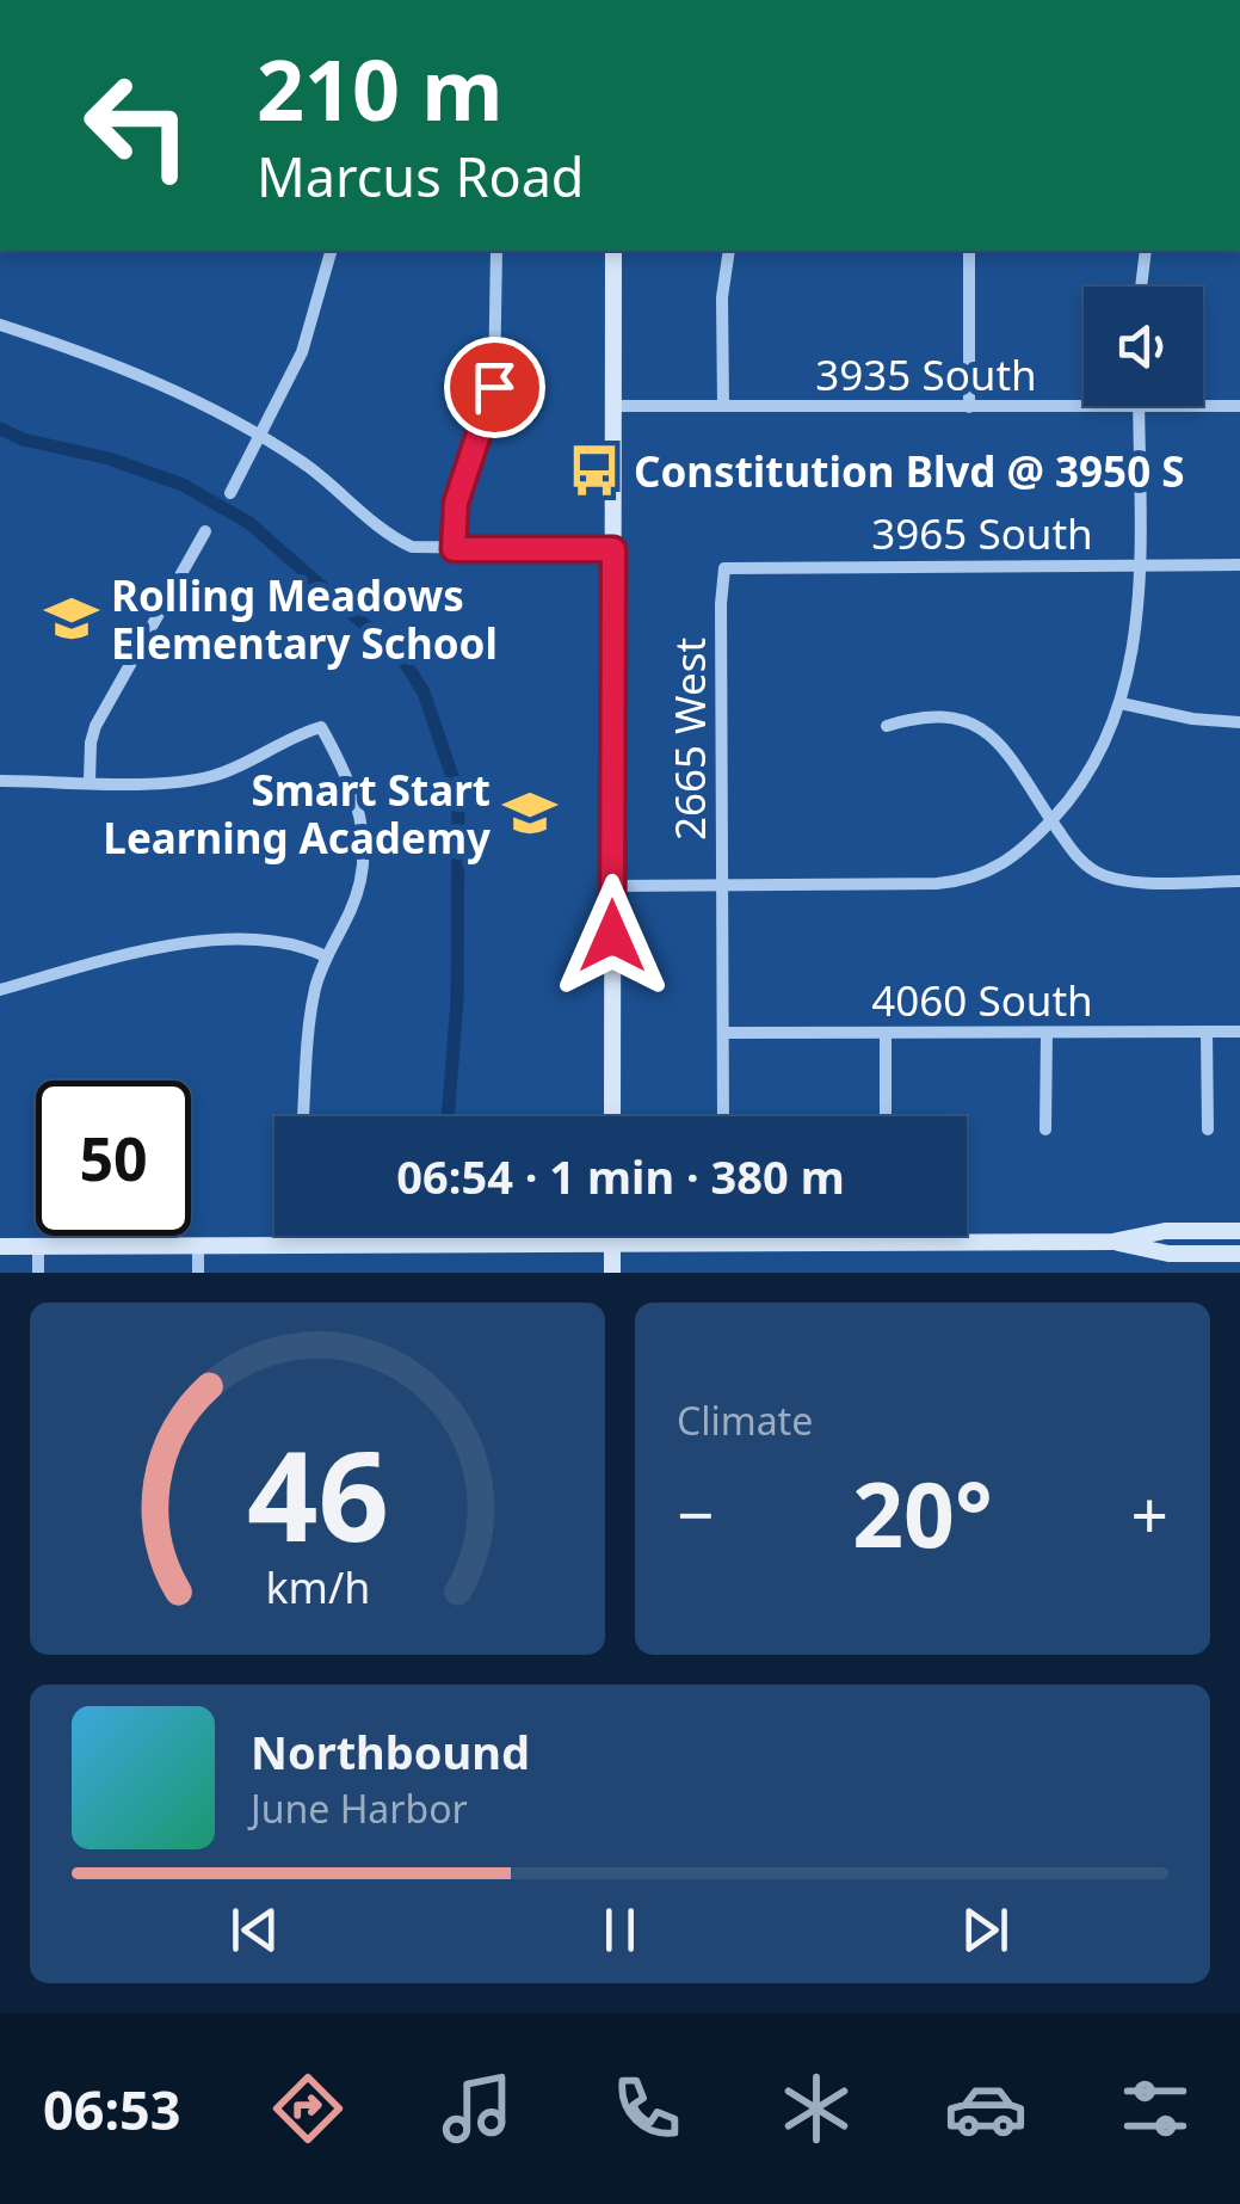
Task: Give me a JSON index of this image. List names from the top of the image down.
{
  "streets": {
    "street": [
      "3935 South",
      "3965 South",
      "2665 West",
      "4060 South"
    ]
  },
  "crossings": [
    ["3965 South", "2665 West"],
    ["2665 West", "4060 South"]
  ],
  "places": {
    "bus stop": ["Constitution Blvd @ 3950 S"],
    "school or university": ["Rolling Meadows Elementary School", "Smart Start Learning Academy"]
  },
  "page": {
    "turn": ["210 m", "Marcus Road"],
    "limit": "50",
    "trip": "06:54 · 1 min · 380 m",
    "tile": "Climate",
    "heat": ["−", "20°", "+"],
    "song": ["Northbound", "June Harbor"],
    "tabs": "06:53",
    "gauge": ["46", "km/h"]
  }
}
